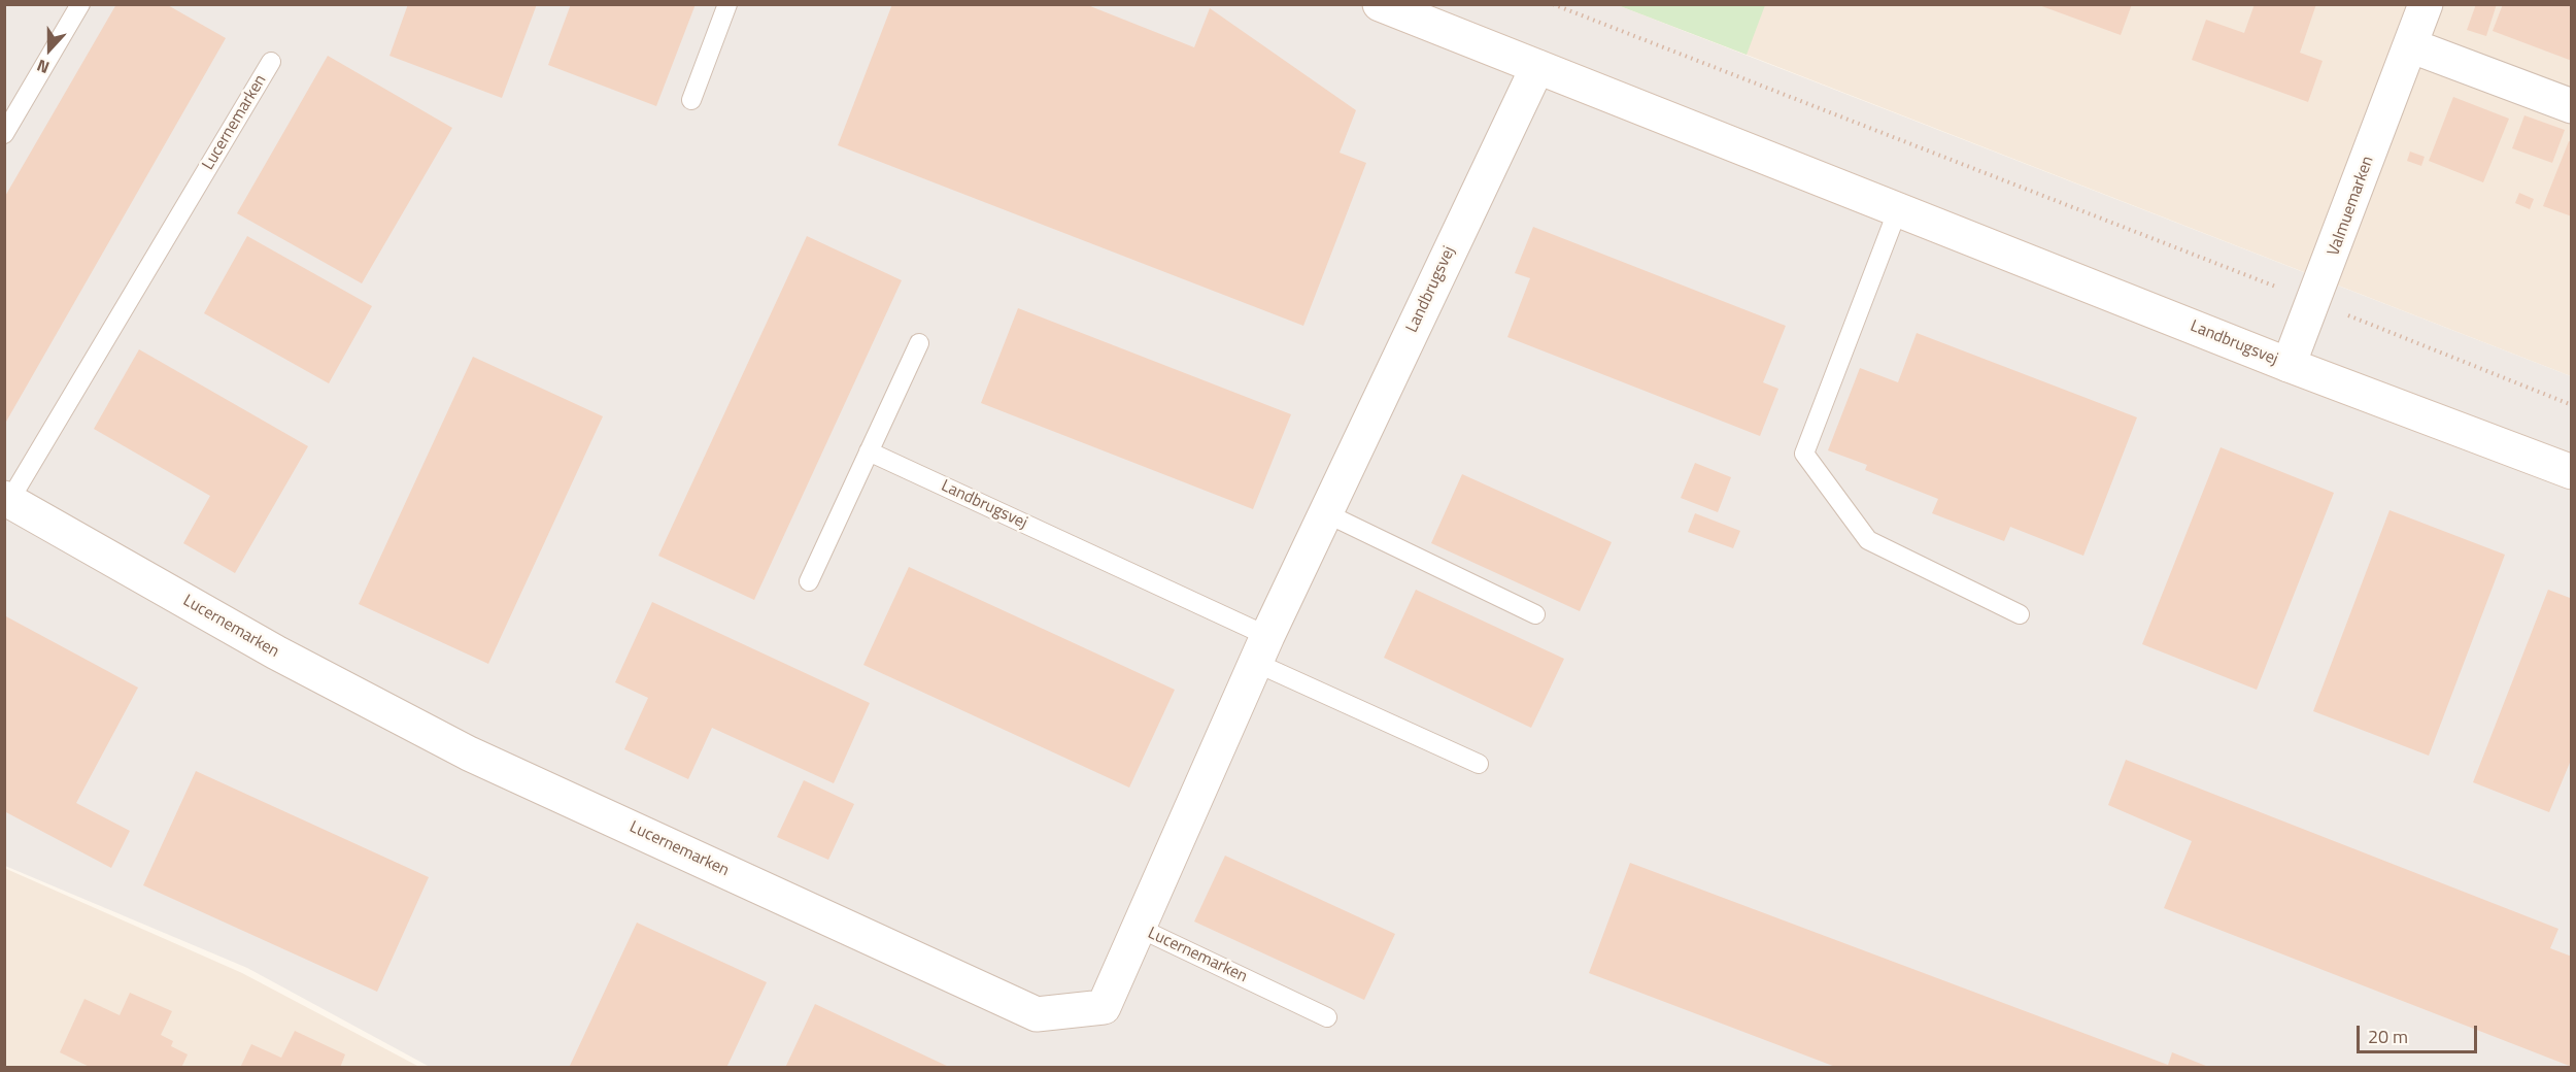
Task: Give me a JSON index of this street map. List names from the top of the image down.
{
  "streets": {
    "street": ["Lucernemarken", "Valmuemarken", "Landbrugsvej"]
  },
  "crossings": [
    ["Lucernemarken", "Landbrugsvej"],
    ["Valmuemarken", "Landbrugsvej"]
  ],
  "scale_bar": "20 m",
  "north": "bottom"
}
